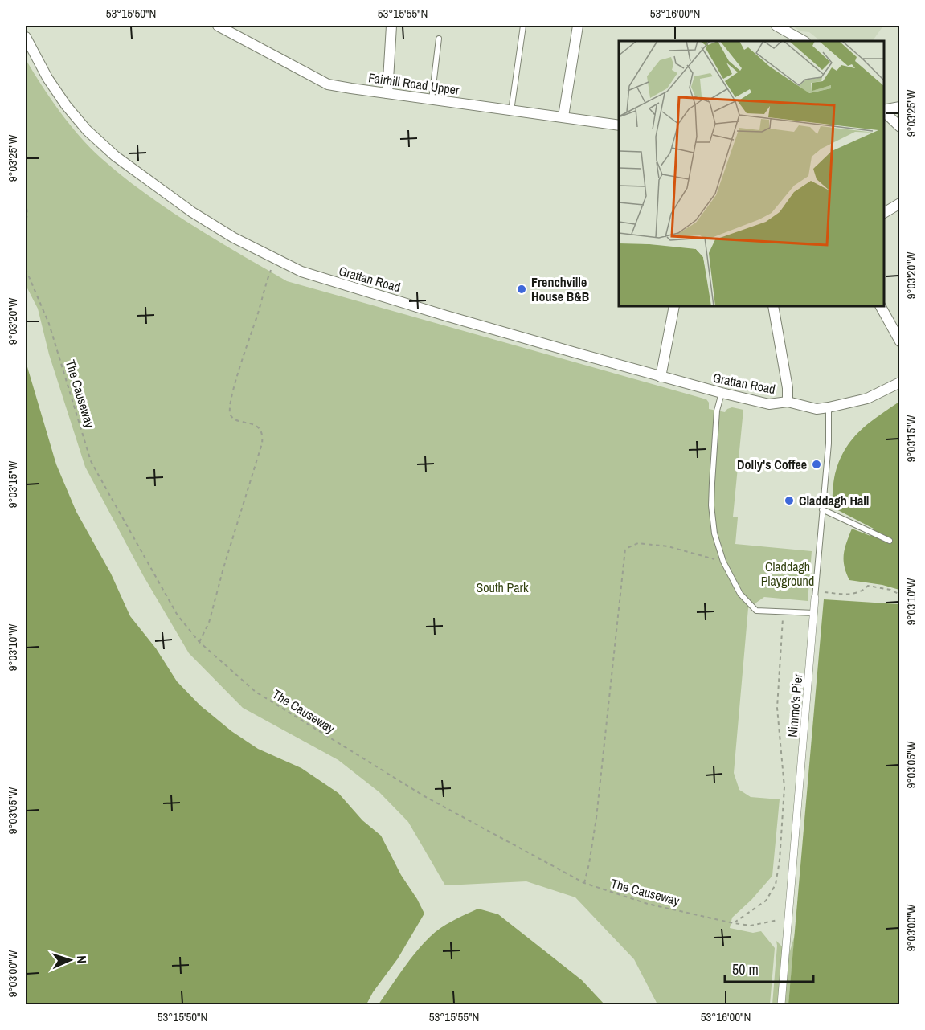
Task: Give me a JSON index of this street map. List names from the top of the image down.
{
  "streets": {
    "street": ["Fairhill Road Upper", "Grattan Road", "Nimmo's Pier"],
    "path": ["The Causeway"]
  },
  "crossings": [
    ["Grattan Road", "Nimmo's Pier"],
    ["The Causeway", "Nimmo's Pier"]
  ],
  "parks": ["Claddagh Playground", "South Park"],
  "places": ["Frenchville House B&B", "Dolly's Coffee", "Claddagh Hall"],
  "scale_bar": "50 m",
  "north": "right",
  "coordinates": [
    "53°15'50\"N",
    "53°15'55\"N",
    "53°16'00\"N",
    "9°03'25\"W",
    "9°03'20\"W",
    "9°03'15\"W",
    "9°03'10\"W",
    "9°03'05\"W",
    "9°03'00\"W"
  ]
}
